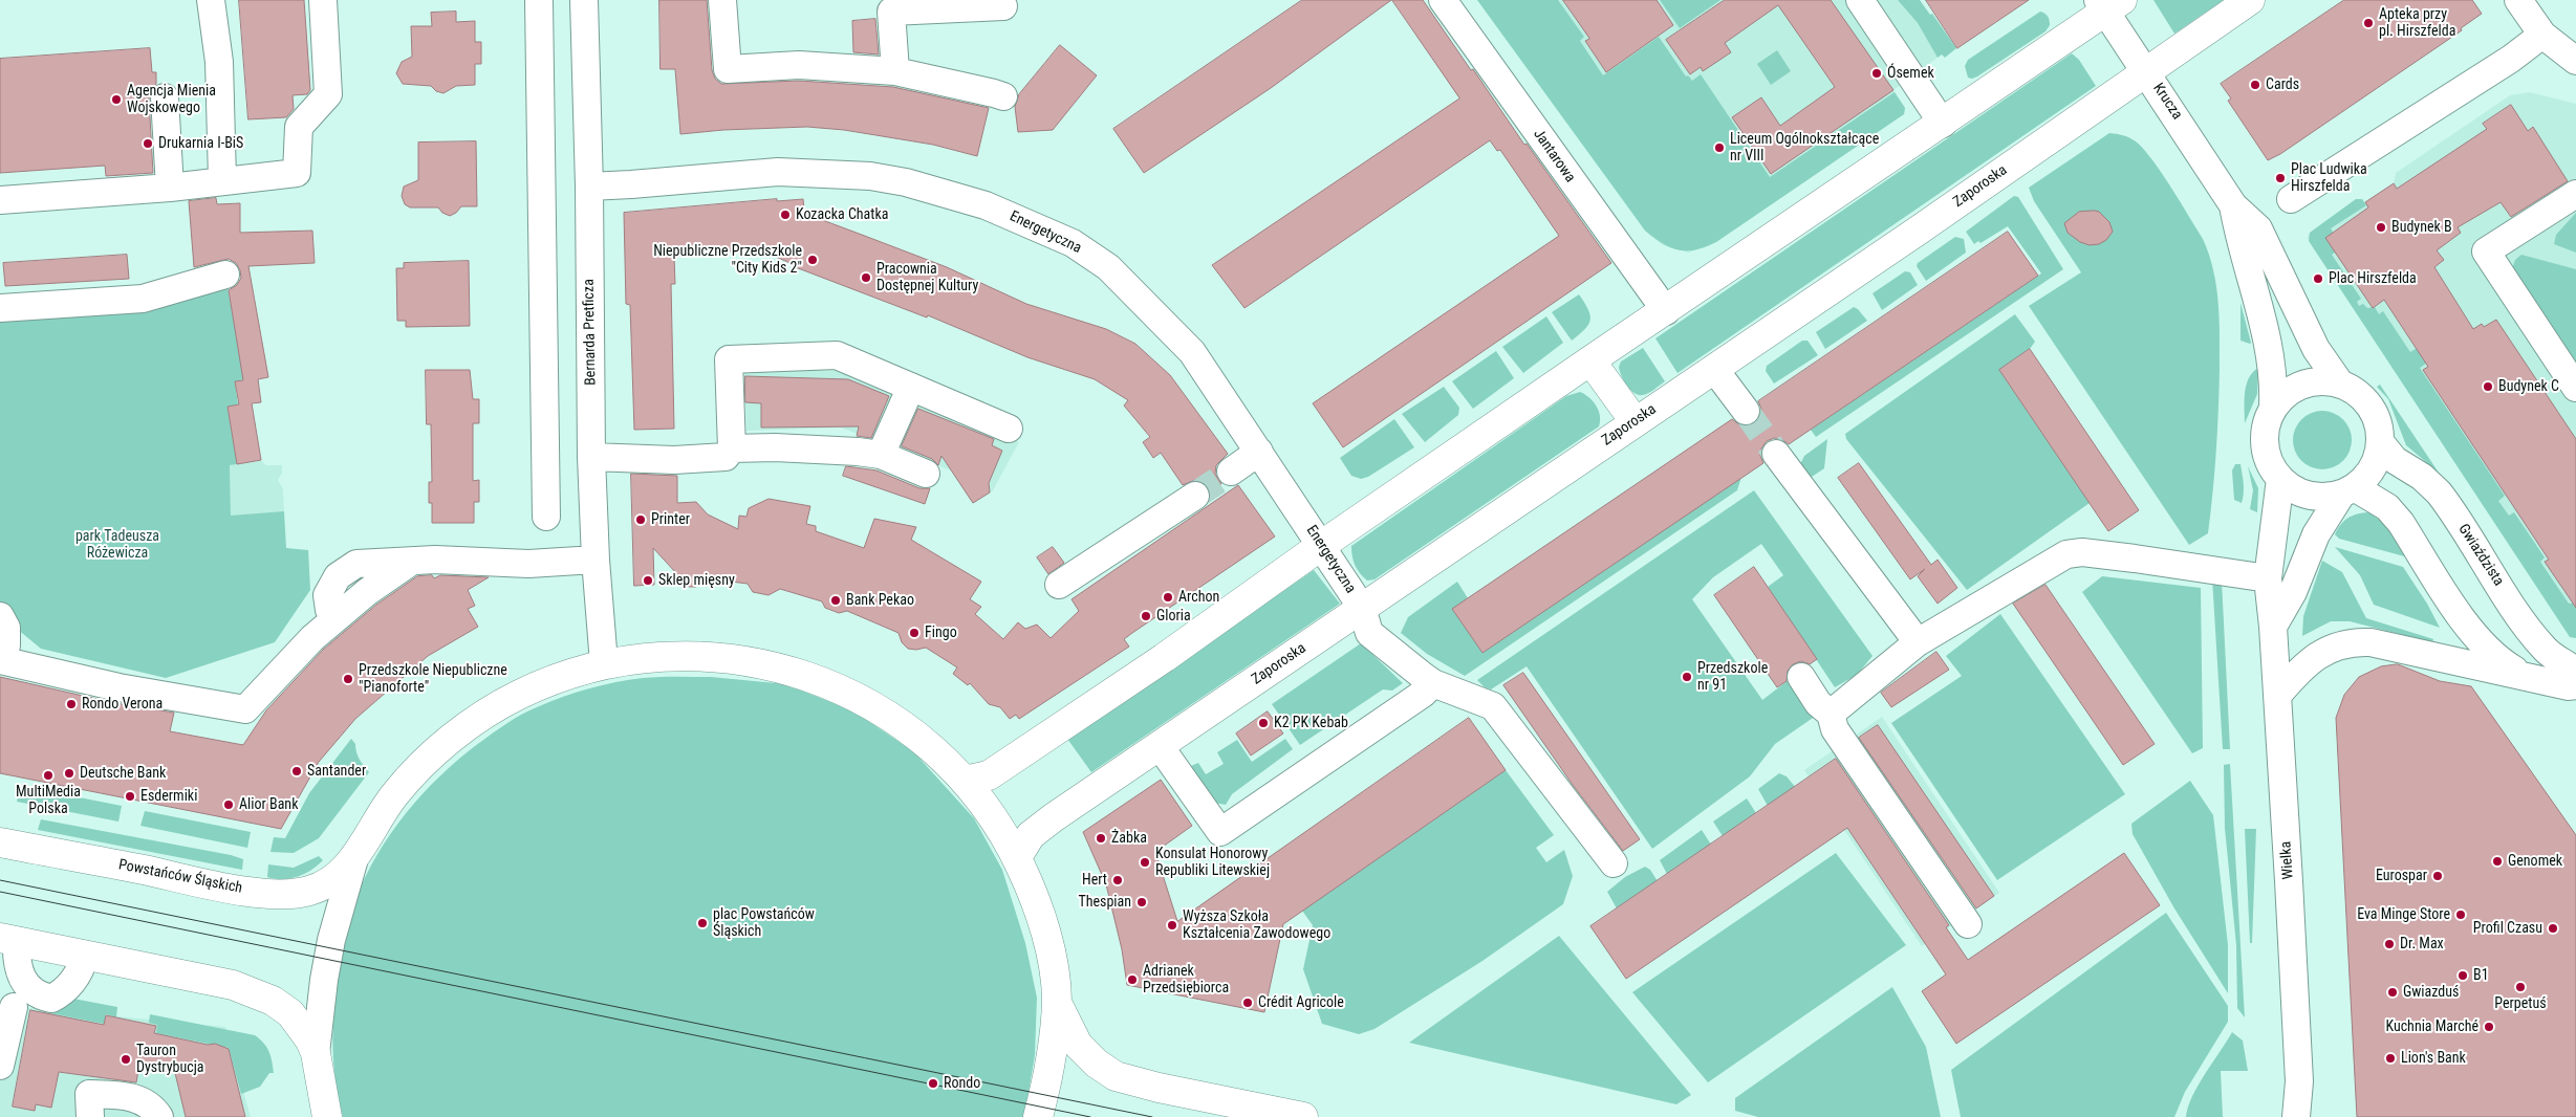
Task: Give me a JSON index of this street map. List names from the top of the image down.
{
  "streets": {
    "main road": ["Zaporoska", "Powstańców Śląskich"],
    "street": [
      "Krucza",
      "Jantarowa",
      "Energetyczna",
      "Bernarda Pretficza",
      "Gwiaździsta",
      "Wielka"
    ]
  },
  "crossings": [
    ["Krucza", "Zaporoska"],
    ["Krucza", "Gwiaździsta"],
    ["Krucza", "Wielka"],
    ["Zaporoska", "Energetyczna"],
    ["Energetyczna", "Bernarda Pretficza"],
    ["Gwiaździsta", "Wielka"]
  ],
  "parks": ["park Tadeusza Różewicza"],
  "places": [
    "Apteka przy pl. Hirszfelda",
    "Ósemek",
    "Cards",
    "Agencja Mienia Wojskowego",
    "Drukarnia I-BiS",
    "Liceum Ogólnokształcące nr VIII",
    "Plac Ludwika Hirszfelda",
    "Kozacka Chatka",
    "Budynek B",
    "Niepubliczne Przedszkole \"City Kids 2\"",
    "Pracownia Dostępnej Kultury",
    "Plac Hirszfelda",
    "Budynek C",
    "Printer",
    "Sklep mięsny",
    "Archon",
    "Bank Pekao",
    "Gloria",
    "Fingo",
    "Przedszkole nr 91",
    "Przedszkole Niepubliczne \"Pianoforte\"",
    "Rondo Verona",
    "K2 PK Kebab",
    "Santander",
    "Deutsche Bank",
    "MultiMedia Polska",
    "Esdermiki",
    "Alior Bank",
    "Żabka",
    "Genomek",
    "Konsulat Honorowy Republiki Litewskiej",
    "Eurospar",
    "Hert",
    "Thespian",
    "Eva Minge Store",
    "plac Powstańców Śląskich",
    "Wyższa Szkoła Kształcenia Zawodowego",
    "Profil Czasu",
    "Dr. Max",
    "B1",
    "Adrianek Przedsiębiorca",
    "Perpetuś",
    "Gwiazduś",
    "Crédit Agricole",
    "Kuchnia Marché",
    "Lion's Bank",
    "Tauron Dystrybucja",
    "Rondo"
  ]
}
